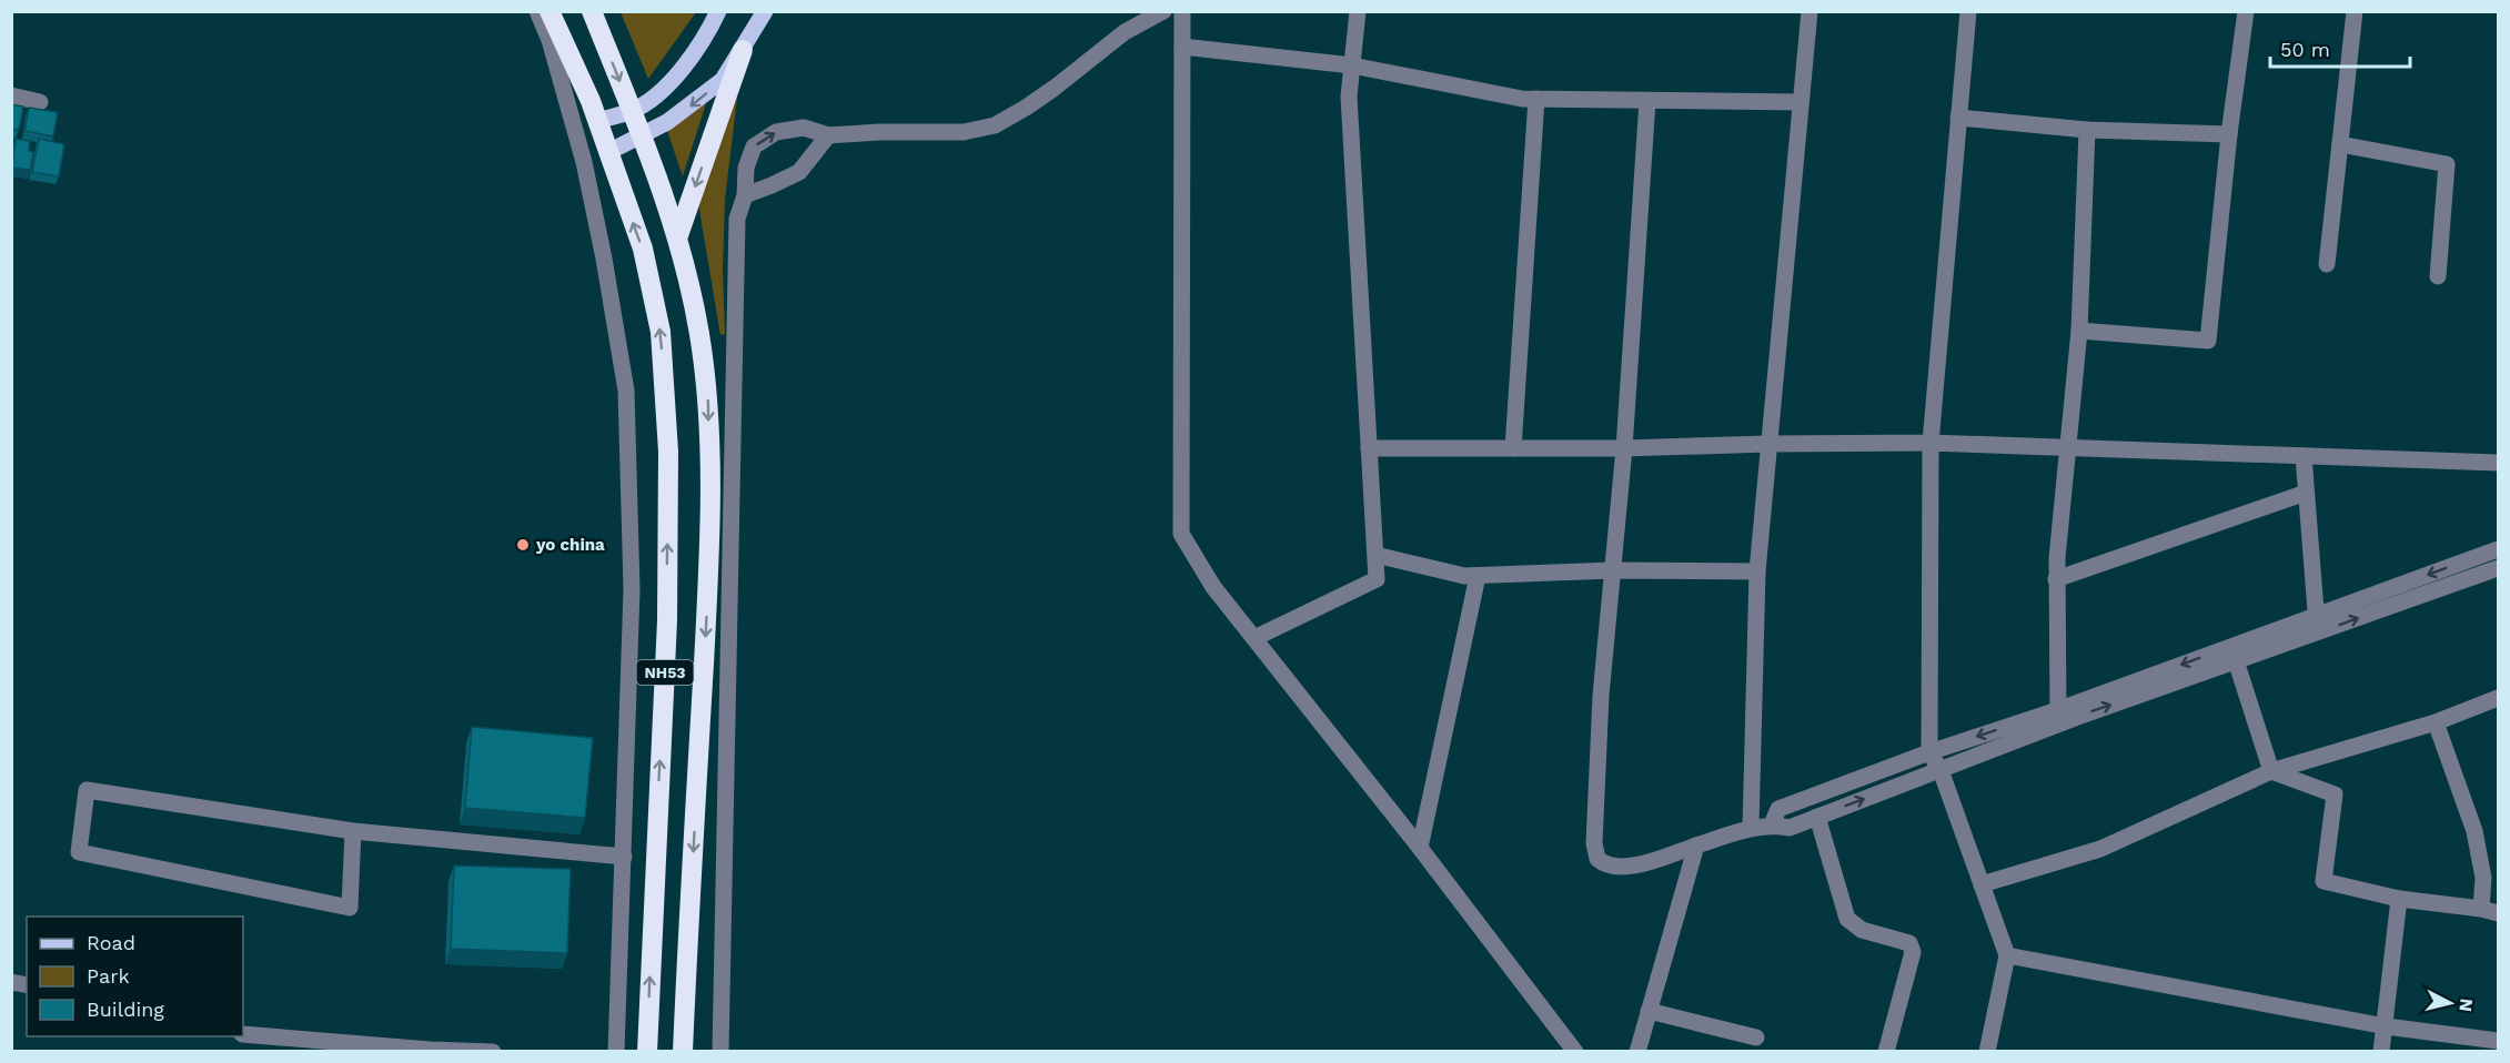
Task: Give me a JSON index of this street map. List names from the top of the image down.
{
  "streets": {
    "highway": ["NH53"]
  },
  "places": ["yo china"],
  "legend": ["Road", "Park", "Building"],
  "scale_bar": "50 m",
  "north": "right"
}
